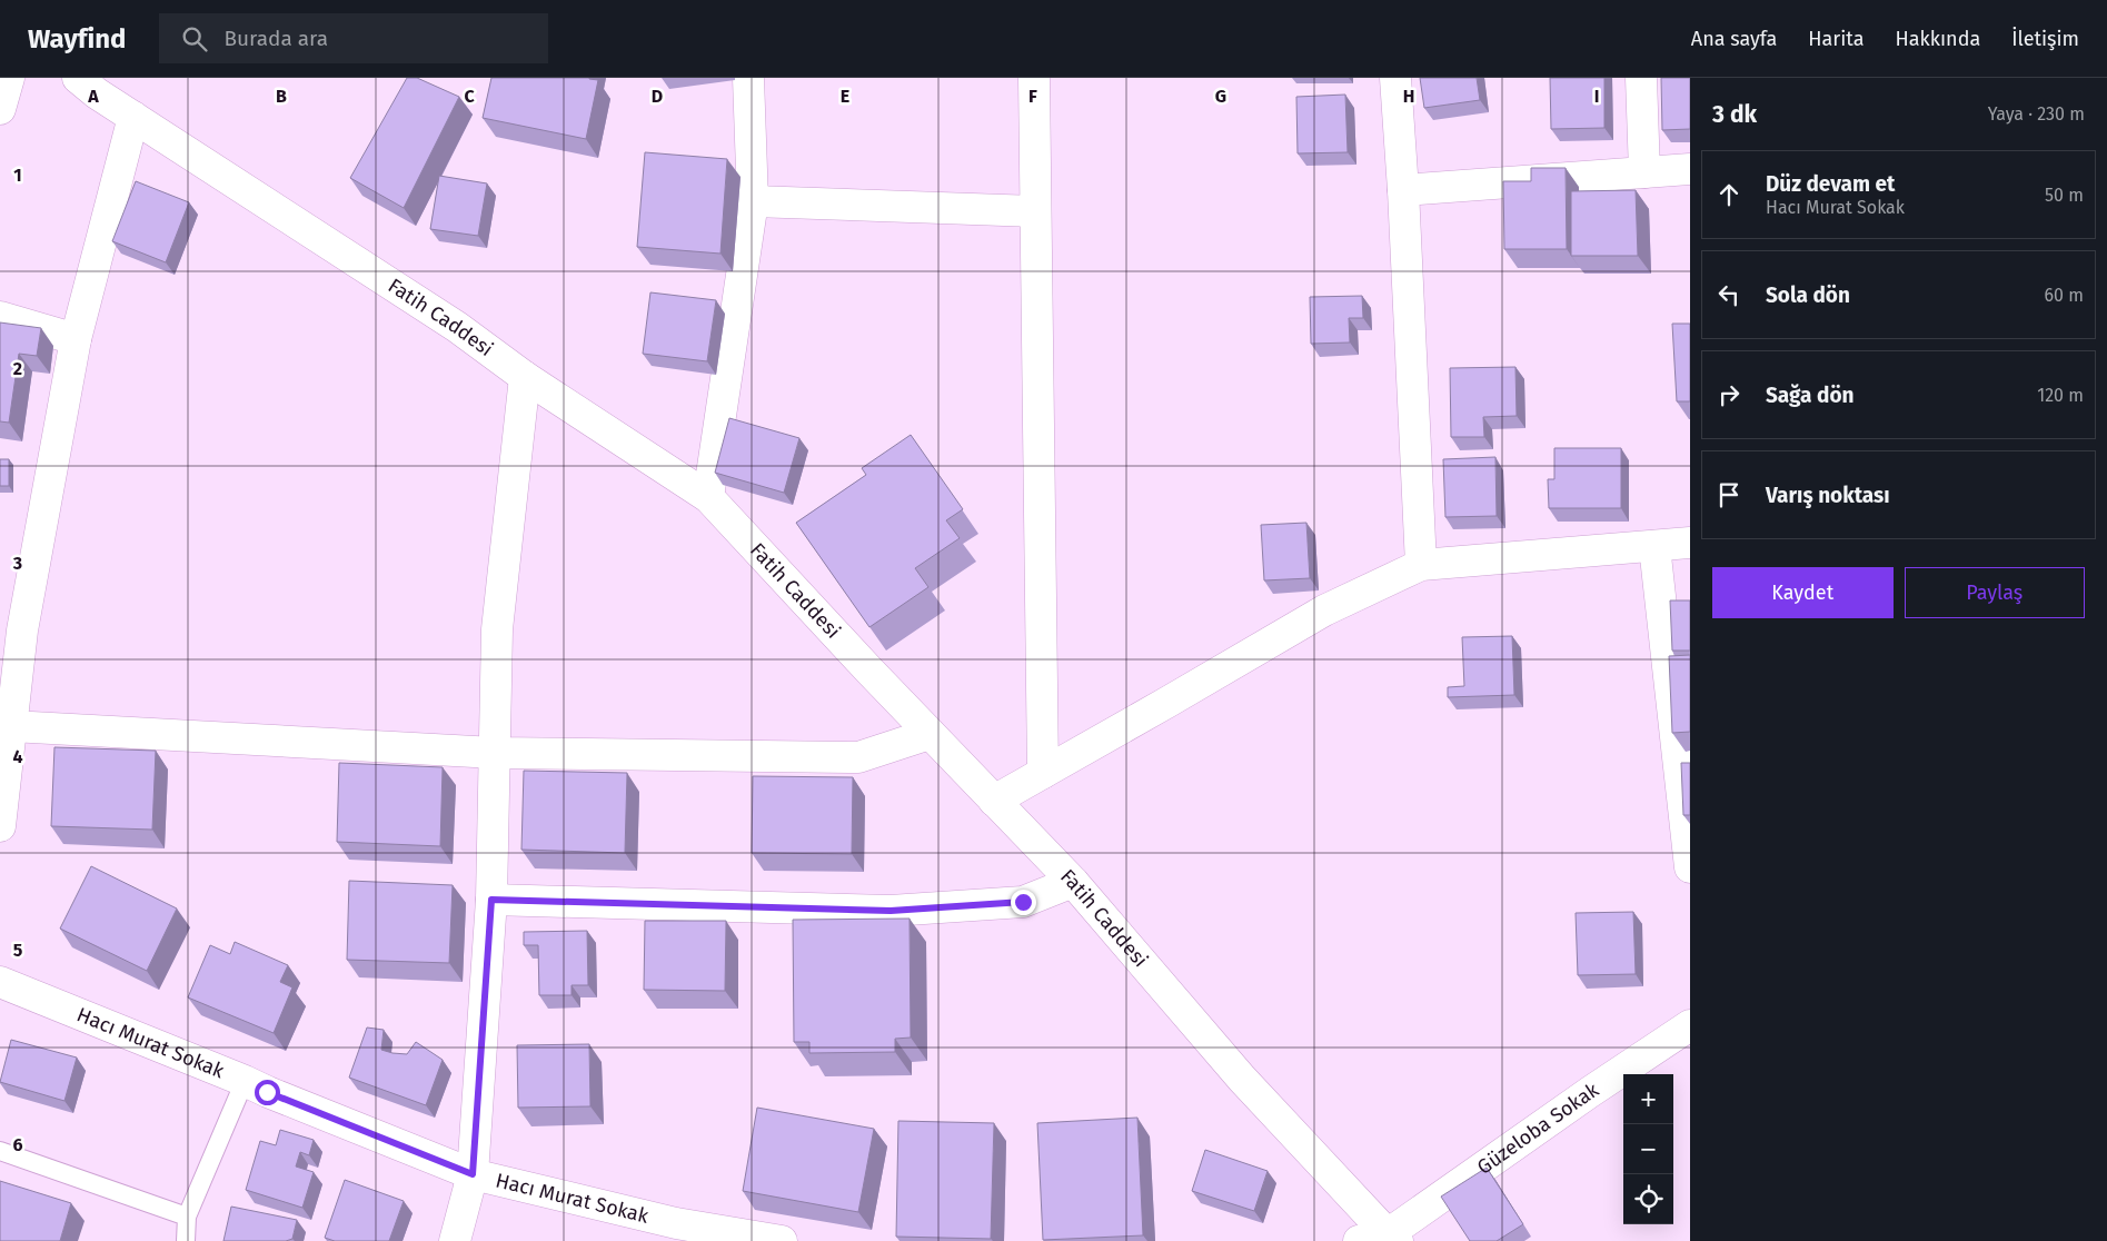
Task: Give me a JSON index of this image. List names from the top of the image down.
{
  "streets": {
    "street": ["Fatih Caddesi", "Hacı Murat Sokak", "Güzeloba Sokak"]
  },
  "crossings": [
    ["Fatih Caddesi", "Güzeloba Sokak"]
  ],
  "page": {
    "header": "Wayfind",
    "search": "Burada ara",
    "nav": [
      "Ana sayfa",
      "Harita",
      "Hakkında",
      "İletişim"
    ],
    "heading": ["3 dk", "Yaya · 230 m"],
    "list": [
      ["Düz devam et", "Hacı Murat Sokak", "50 m"],
      ["Sola dön", "60 m"],
      ["Sağa dön", "120 m"],
      "Varış noktası"
    ],
    "buttons": ["Kaydet", "Paylaş"],
    "map_buttons": ["+", "−"]
  },
  "grid": {
    "columns": [
      "A",
      "B",
      "C",
      "D",
      "E",
      "F",
      "G",
      "H",
      "I"
    ],
    "rows": [
      "1",
      "2",
      "3",
      "4",
      "5",
      "6"
    ]
  }
}
